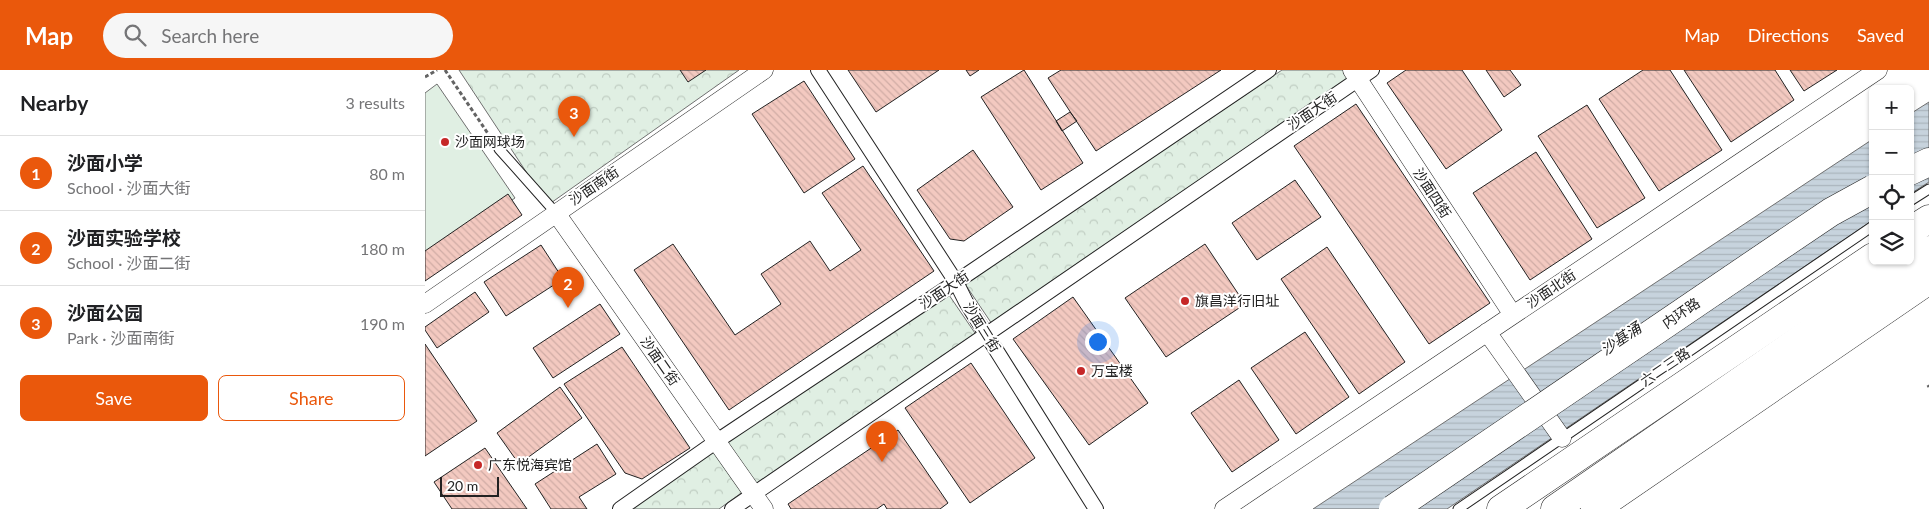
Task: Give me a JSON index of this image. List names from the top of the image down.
{
  "streets": {
    "main road": ["内环路"],
    "street": [
      "沙面大街",
      "沙面南街",
      "沙面四街",
      "沙面北街",
      "沙面三街",
      "沙面二街"
    ],
    "lane": ["六二三路"]
  },
  "crossings": [
    ["沙面大街", "沙面四街"],
    ["沙面大街", "沙面三街"],
    ["沙面大街", "沙面二街"],
    ["沙面南街", "沙面二街"],
    ["沙面四街", "沙面北街"]
  ],
  "water": ["沙基涌"],
  "places": [
    "沙面网球场",
    "旗昌洋行旧址",
    "万宝楼",
    "广东悦海宾馆"
  ],
  "scale_bar": "20 m",
  "page": {
    "header": "Map",
    "search": "Search here",
    "nav": ["Map", "Directions", "Saved"],
    "heading": ["Nearby", "3 results"],
    "map_buttons": ["+", "−"],
    "pins": ["3", "2", "1"],
    "list": [
      {
        "mark": "1",
        "name": "沙面小学",
        "note": "School · 沙面大街",
        "value": "80 m"
      },
      {
        "mark": "2",
        "name": "沙面实验学校",
        "note": "School · 沙面二街",
        "value": "180 m"
      },
      {
        "mark": "3",
        "name": "沙面公园",
        "note": "Park · 沙面南街",
        "value": "190 m"
      }
    ],
    "buttons": ["Save", "Share"],
    "scale": "20 m"
  }
}
